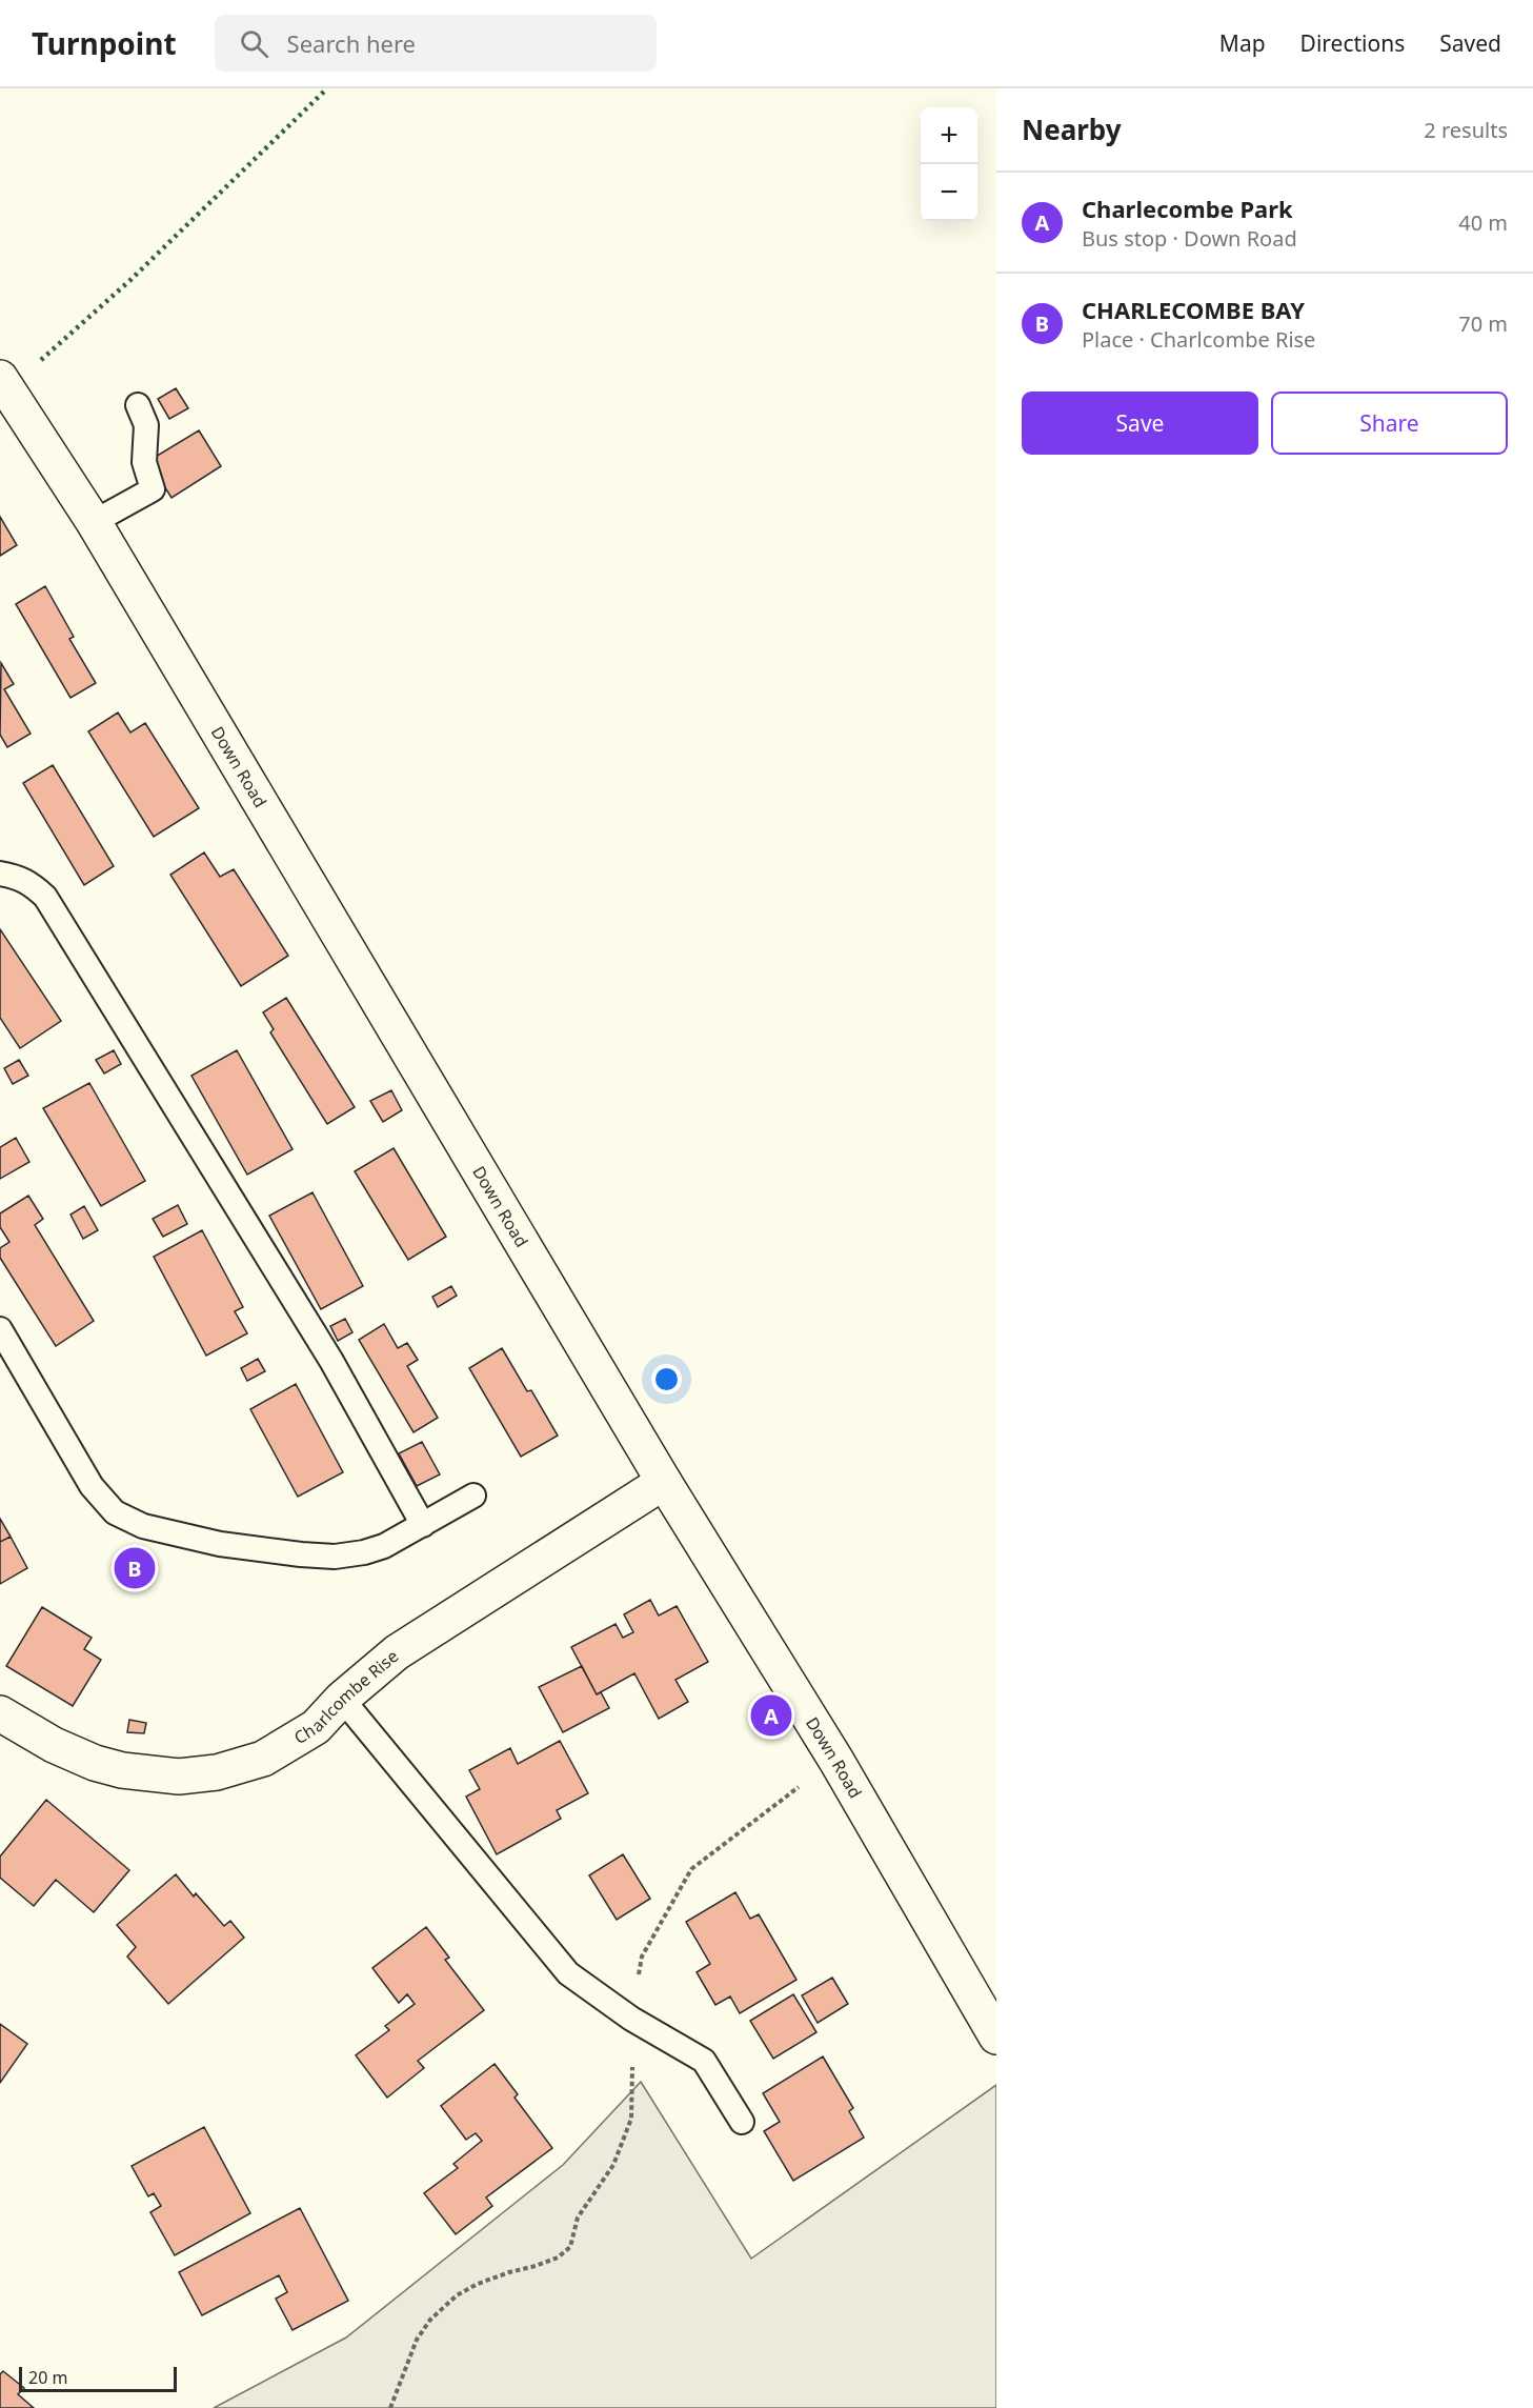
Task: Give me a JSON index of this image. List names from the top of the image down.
{
  "streets": {
    "street": ["Down Road", "Charlcombe Rise"]
  },
  "crossings": [
    ["Down Road", "Charlcombe Rise"]
  ],
  "scale_bar": "20 m",
  "page": {
    "header": "Turnpoint",
    "search": "Search here",
    "nav": ["Map", "Directions", "Saved"],
    "heading": ["Nearby", "2 results"],
    "map_buttons": ["+", "−"],
    "list": [
      {
        "mark": "A",
        "name": "Charlecombe Park",
        "note": "Bus stop · Down Road",
        "value": "40 m"
      },
      {
        "mark": "B",
        "name": "CHARLECOMBE BAY",
        "note": "Place · Charlcombe Rise",
        "value": "70 m"
      }
    ],
    "buttons": ["Save", "Share"],
    "pins": ["B", "A"],
    "scale": "20 m"
  }
}
